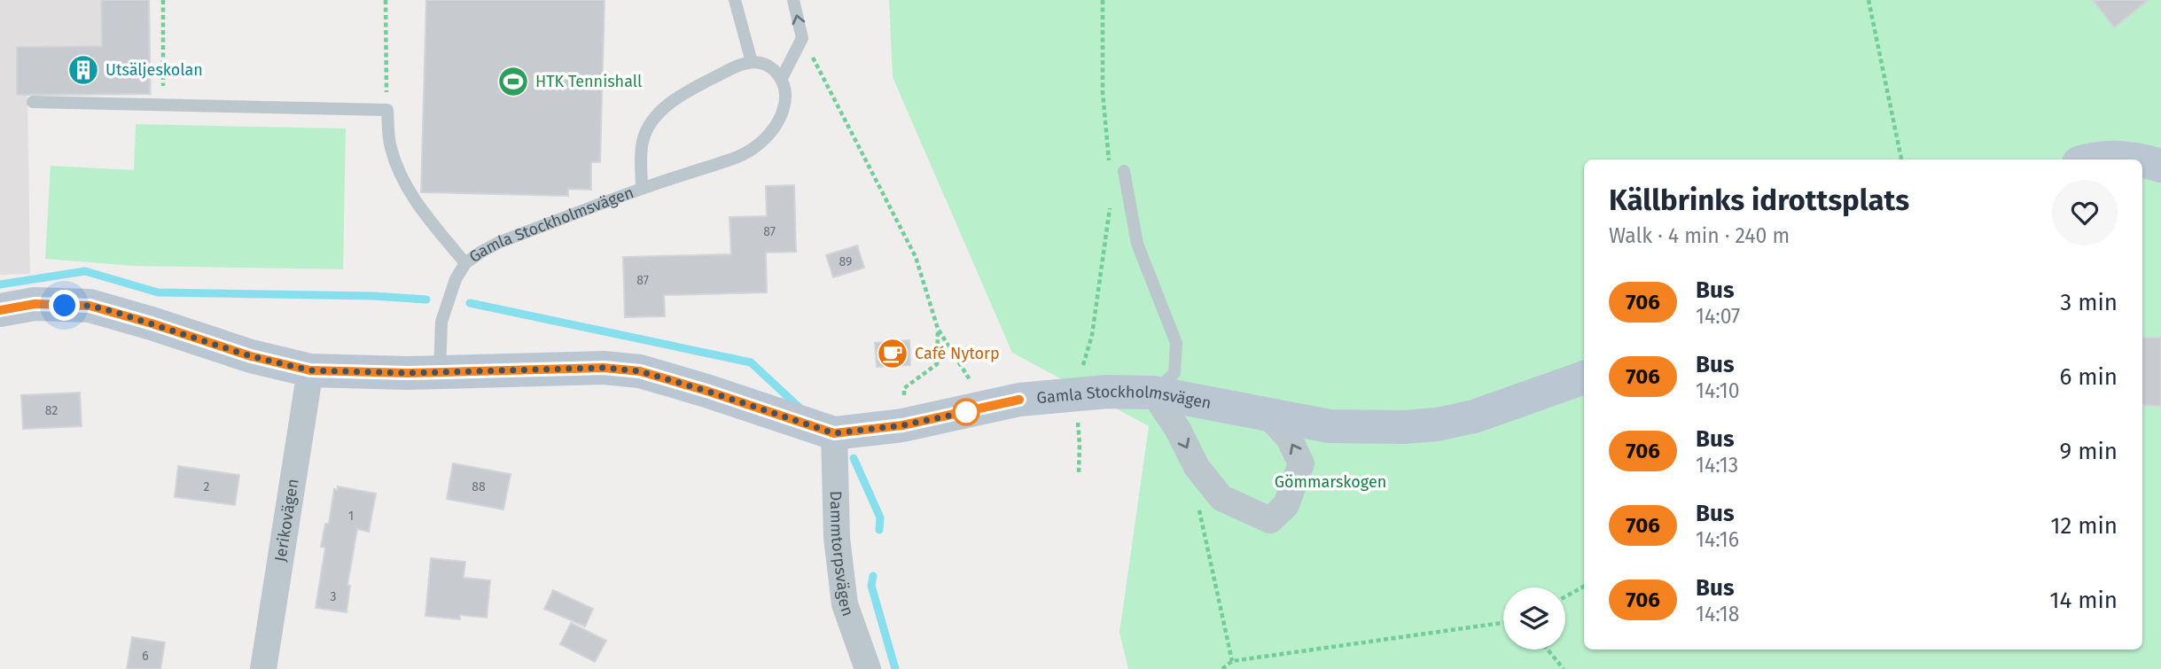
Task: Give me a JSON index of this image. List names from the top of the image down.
{
  "streets": {
    "street": ["Gamla Stockholmsvägen", "Jerikovägen", "Dammtorpsvägen"]
  },
  "crossings": [
    ["Gamla Stockholmsvägen", "Jerikovägen"],
    ["Gamla Stockholmsvägen", "Dammtorpsvägen"]
  ],
  "parks": ["Gömmarskogen"],
  "places": {
    "building": ["Utsäljeskolan"],
    "sports": ["HTK Tennishall"],
    "cafe": ["Café Nytorp"]
  },
  "lines": ["bus line 706"],
  "house_numbers": [
    "87",
    "89",
    "87",
    "82",
    "2",
    "88",
    "1",
    "3",
    "6"
  ],
  "page": {
    "heading": ["Källbrinks idrottsplats", "Walk · 4 min · 240 m"],
    "list": [
      {
        "mark": "706",
        "name": "Bus",
        "note": "14:07",
        "value": "3 min"
      },
      {
        "mark": "706",
        "name": "Bus",
        "note": "14:10",
        "value": "6 min"
      },
      {
        "mark": "706",
        "name": "Bus",
        "note": "14:13",
        "value": "9 min"
      },
      {
        "mark": "706",
        "name": "Bus",
        "note": "14:16",
        "value": "12 min"
      },
      {
        "mark": "706",
        "name": "Bus",
        "note": "14:18",
        "value": "14 min"
      }
    ]
  }
}
